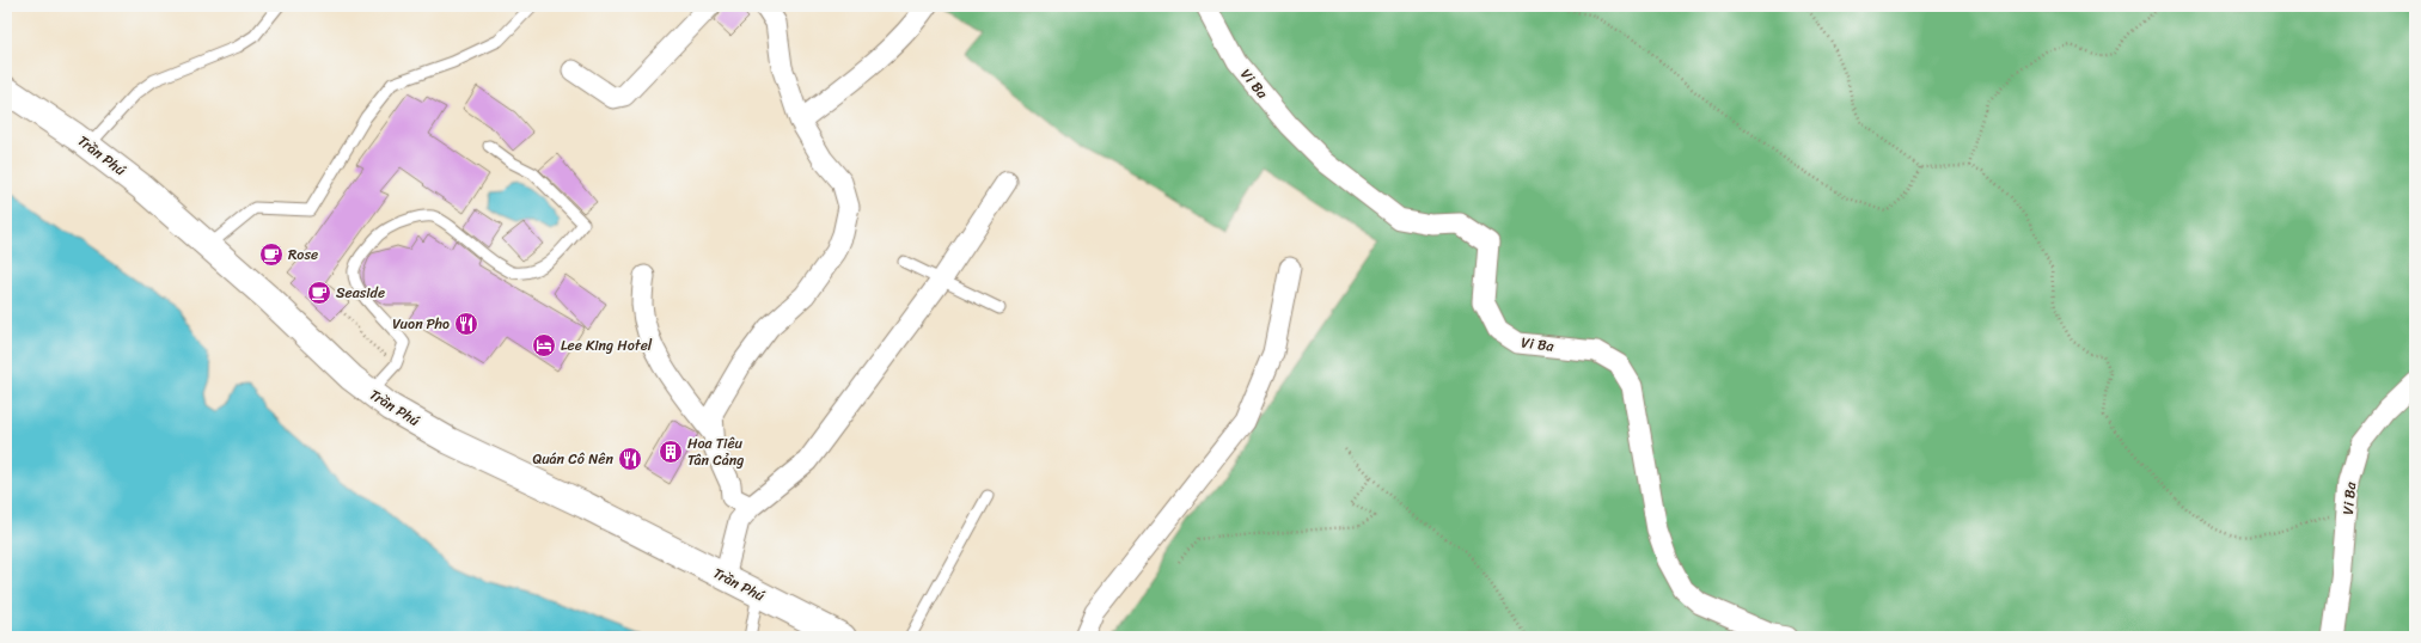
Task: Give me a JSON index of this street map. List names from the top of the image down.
{
  "streets": {
    "main road": ["Trần Phú"],
    "street": ["Vi Ba"]
  },
  "places": {
    "cafe": ["Rose", "Seaside"],
    "restaurant": ["Vuon Pho", "Quán Cô Nên"],
    "hotel": ["Lee King Hotel"],
    "building": ["Hoa Tiêu Tân Cảng"]
  }
}
